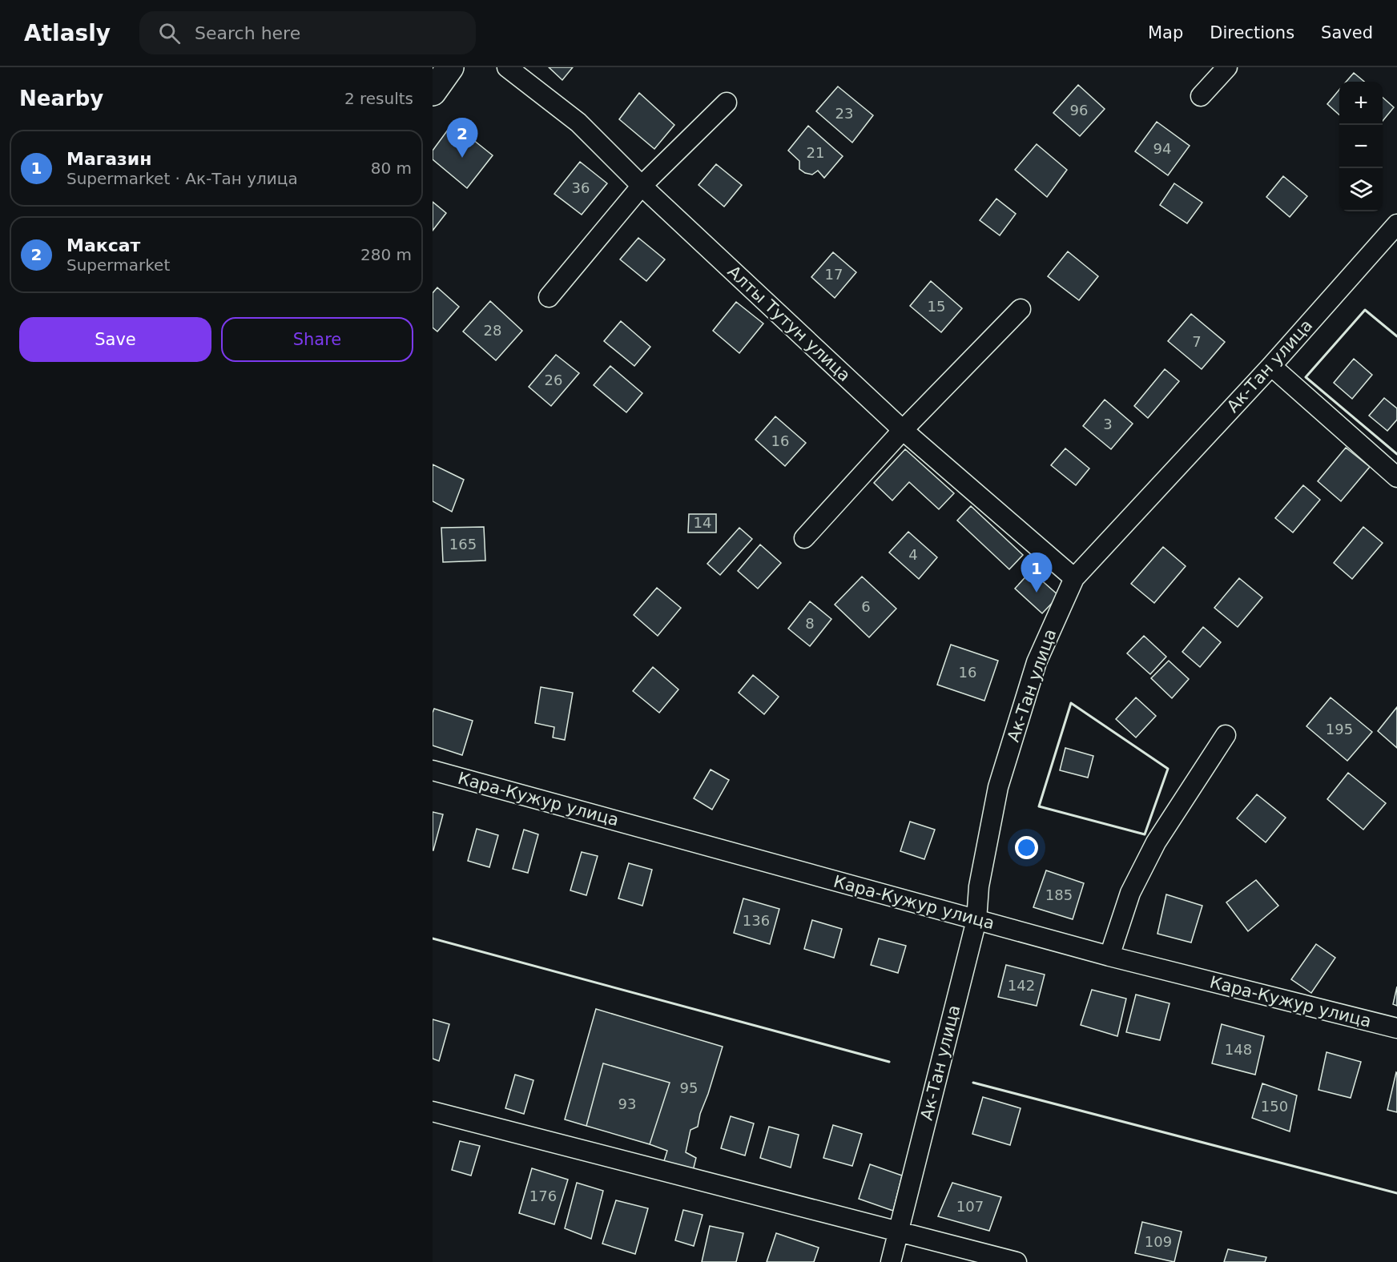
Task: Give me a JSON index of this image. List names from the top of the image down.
{
  "streets": {
    "street": ["Алты Тутун улица", "Ак-Тан улица", "Кара-Кужур улица"]
  },
  "crossings": [
    ["Алты Тутун улица", "Ак-Тан улица"],
    ["Ак-Тан улица", "Кара-Кужур улица"]
  ],
  "house_numbers": [
    "96",
    "23",
    "94",
    "21",
    "36",
    "17",
    "15",
    "28",
    "7",
    "26",
    "3",
    "16",
    "14",
    "165",
    "4",
    "6",
    "8",
    "16",
    "195",
    "185",
    "136",
    "142",
    "148",
    "95",
    "93",
    "150",
    "176",
    "107",
    "109"
  ],
  "page": {
    "header": "Atlasly",
    "search": "Search here",
    "nav": ["Map", "Directions", "Saved"],
    "heading": ["Nearby", "2 results"],
    "map_buttons": ["+", "−"],
    "pins": ["2", "1"],
    "list": [
      {
        "mark": "1",
        "name": "Магазин",
        "note": "Supermarket · Ак-Тан улица",
        "value": "80 m"
      },
      {
        "mark": "2",
        "name": "Максат",
        "note": "Supermarket",
        "value": "280 m"
      }
    ],
    "buttons": ["Save", "Share"]
  }
}
